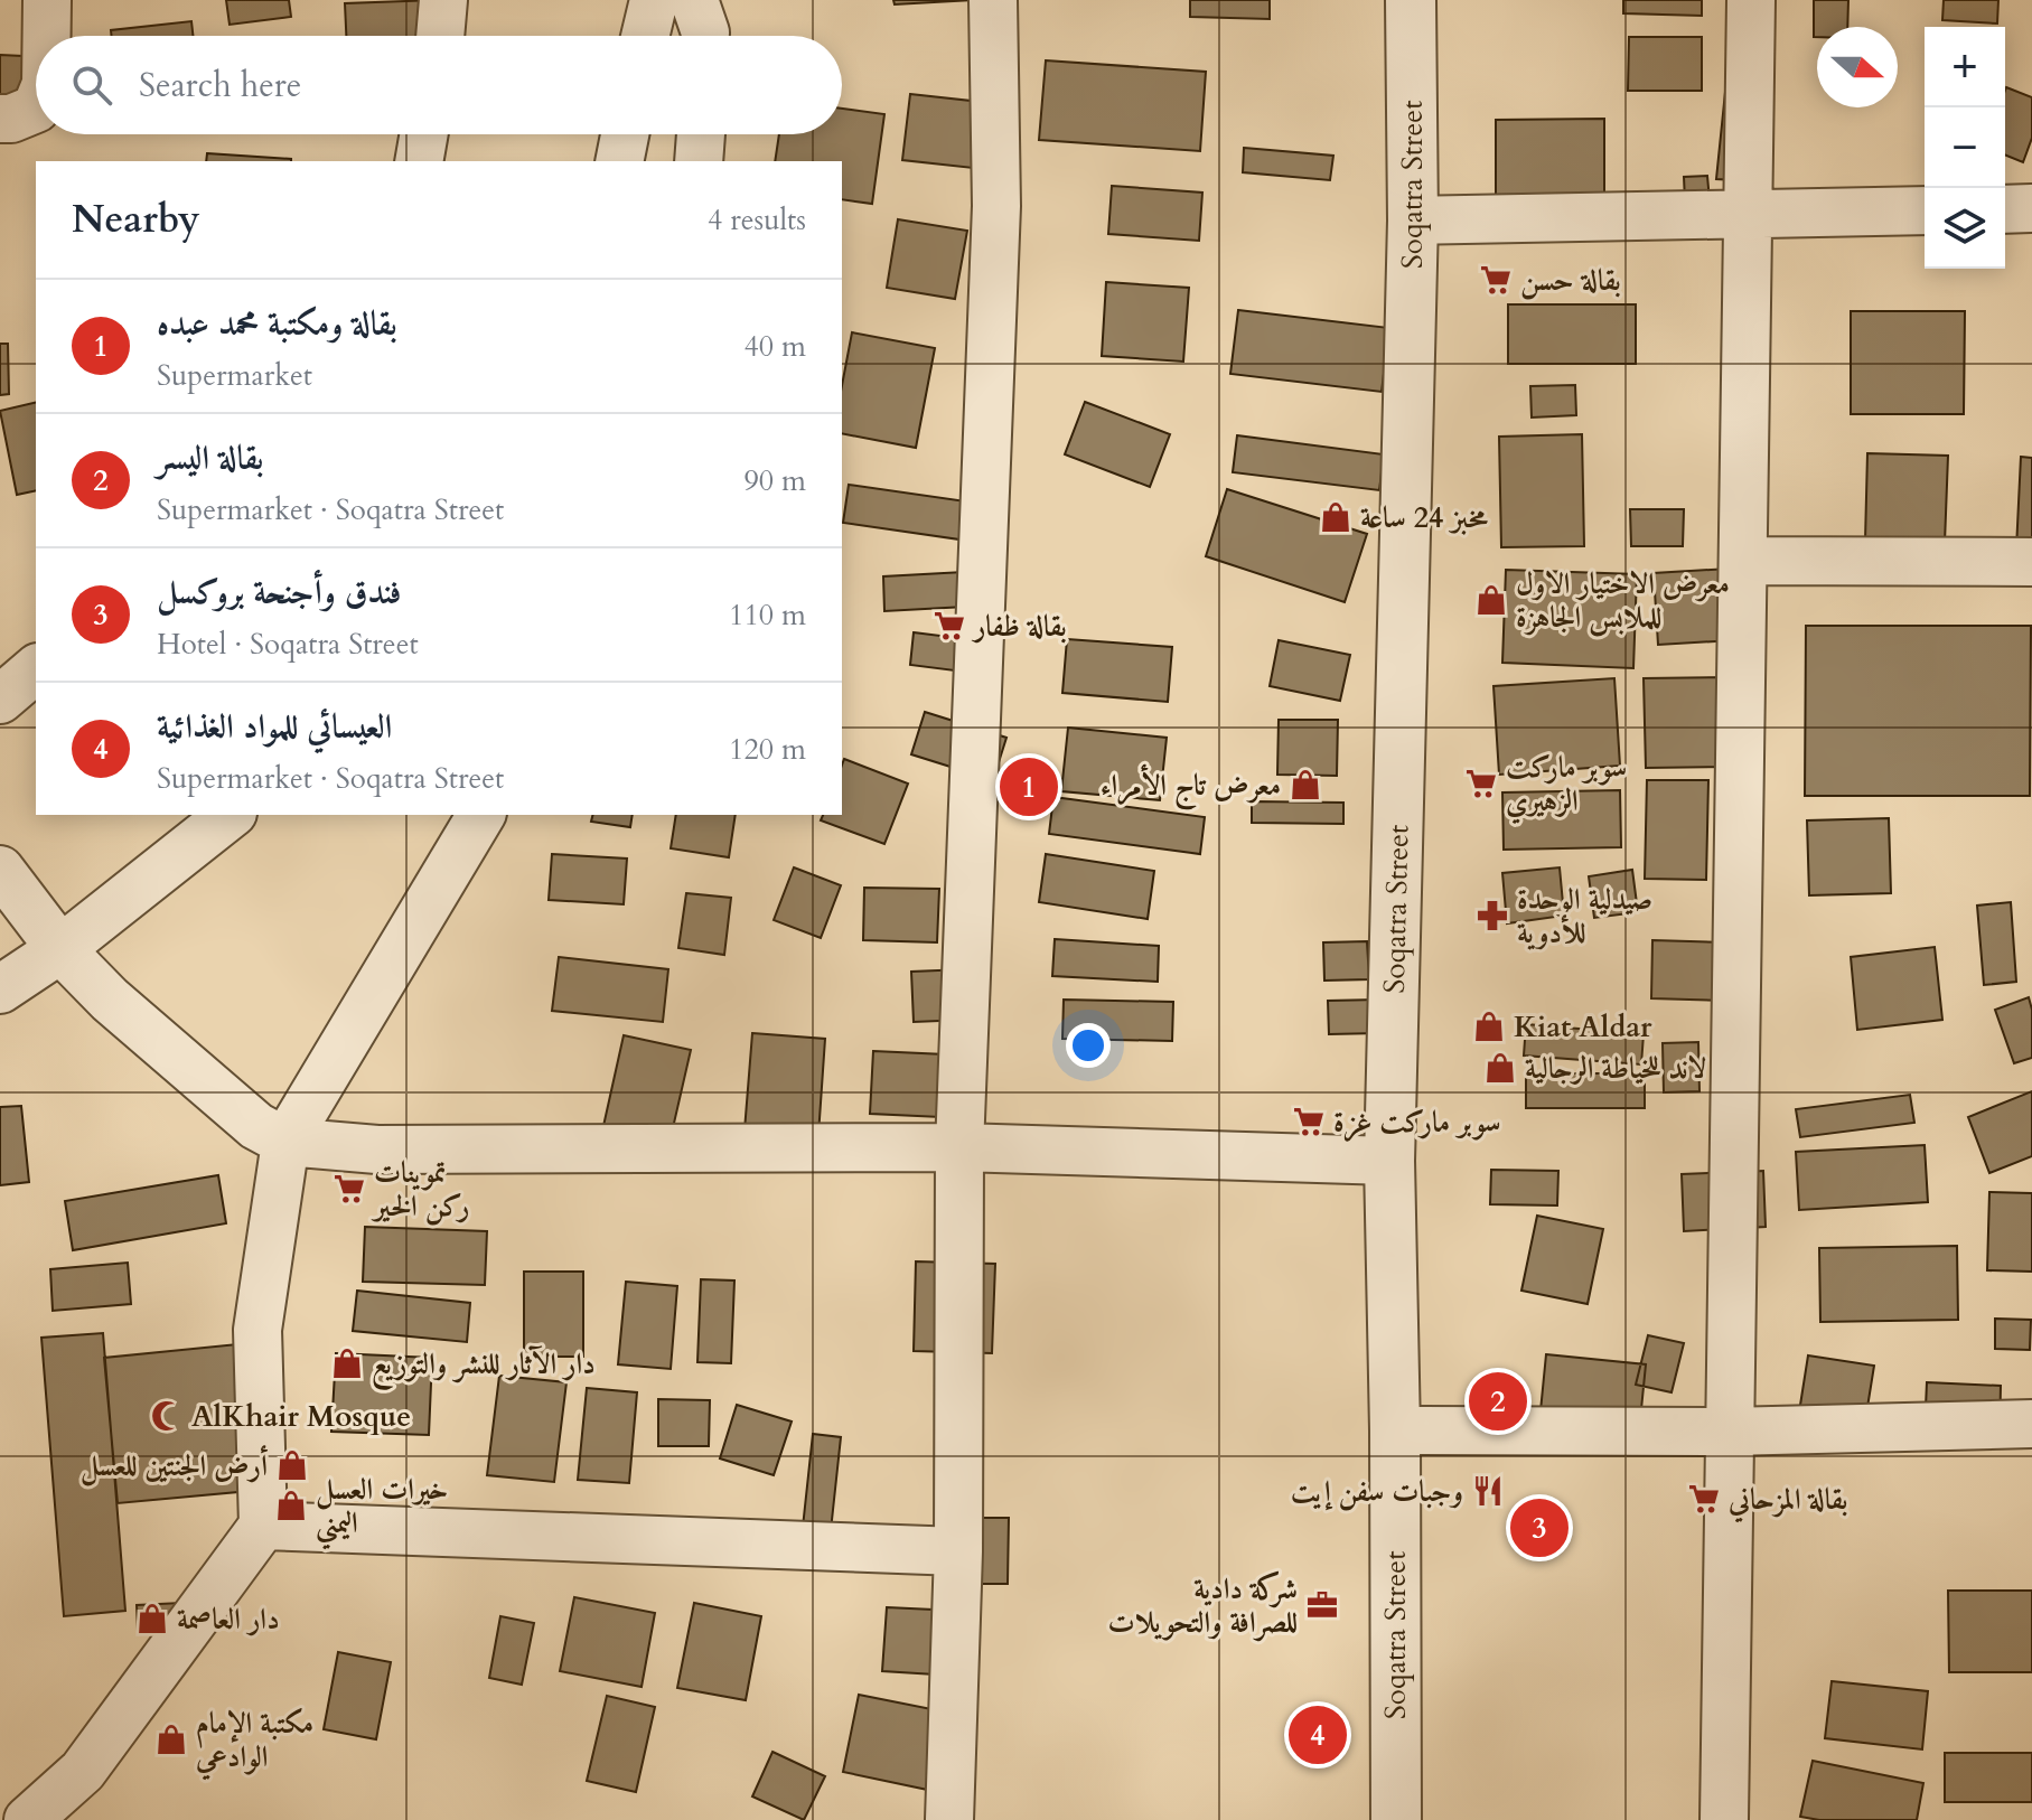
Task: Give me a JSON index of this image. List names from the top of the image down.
{
  "streets": {
    "street": ["Soqatra Street"]
  },
  "places": {
    "supermarket": [
      "بقالة حسن",
      "بقالة ظفار",
      "سوبر ماركت الزهيري",
      "سوبر ماركت غزة",
      "تموينات ركن الخير",
      "بقالة المزحاني"
    ],
    "shop": [
      "مخبز 24 ساعة",
      "معرض الاختيار الاول للملابس الجاهزة",
      "معرض تاج الأمراء",
      "Kiat Aldar",
      "لاند للخياطة الرجالية",
      "دار الآثار للنشر والتوزيع",
      "أرض الجنتين للعسل",
      "خيرات العسل اليمني",
      "دار العاصمة",
      "مكتبة الإمام الوادعي"
    ],
    "pharmacy": ["صيدلية الوحدة للأدوية"],
    "mosque": ["AlKhair Mosque"],
    "restaurant": ["وجبات سفن إيت"],
    "office": ["شركة دادية للصرافة والتحويلات"]
  },
  "north": "right",
  "page": {
    "map_buttons": ["+", "−"],
    "search": "Search here",
    "heading": ["Nearby", "4 results"],
    "list": [
      {
        "mark": "1",
        "name": "بقالة ومكتبة محمد عبده",
        "note": "Supermarket",
        "value": "40 m"
      },
      {
        "mark": "2",
        "name": "بقالة اليسر",
        "note": "Supermarket · Soqatra Street",
        "value": "90 m"
      },
      {
        "mark": "3",
        "name": "فندق وأجنحة بروكسل",
        "note": "Hotel · Soqatra Street",
        "value": "110 m"
      },
      {
        "mark": "4",
        "name": "العيسائي للمواد الغذائية",
        "note": "Supermarket · Soqatra Street",
        "value": "120 m"
      }
    ],
    "pins": [
      "1",
      "2",
      "3",
      "4"
    ]
  }
}
